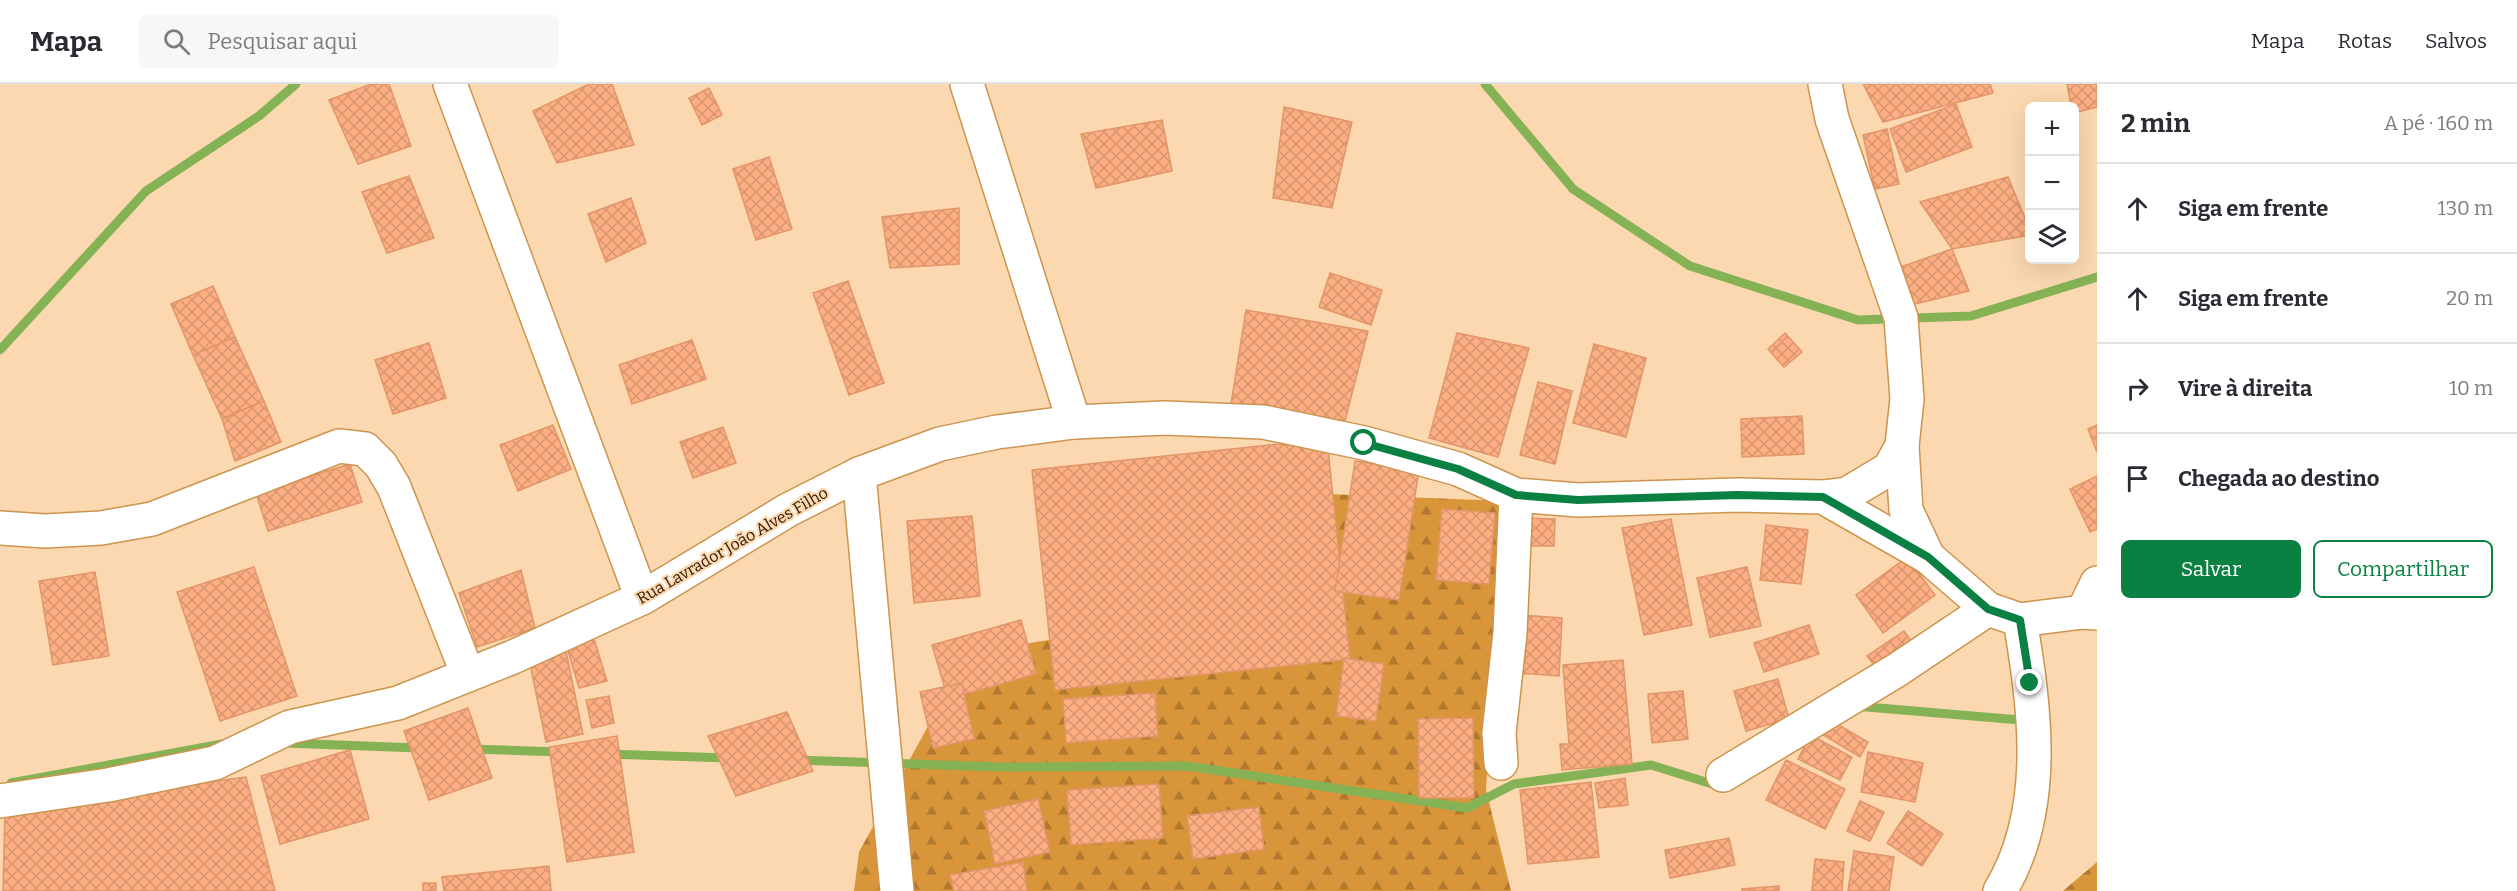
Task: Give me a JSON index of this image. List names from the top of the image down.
{
  "streets": {
    "street": ["Rua Lavrador João Alves Filho"]
  },
  "page": {
    "header": "Mapa",
    "search": "Pesquisar aqui",
    "nav": ["Mapa", "Rotas", "Salvos"],
    "heading": ["2 min", "A pé · 160 m"],
    "map_buttons": ["+", "−"],
    "list": [
      ["Siga em frente", "130 m"],
      ["Siga em frente", "20 m"],
      ["Vire à direita", "10 m"],
      "Chegada ao destino"
    ],
    "buttons": ["Salvar", "Compartilhar"]
  }
}
